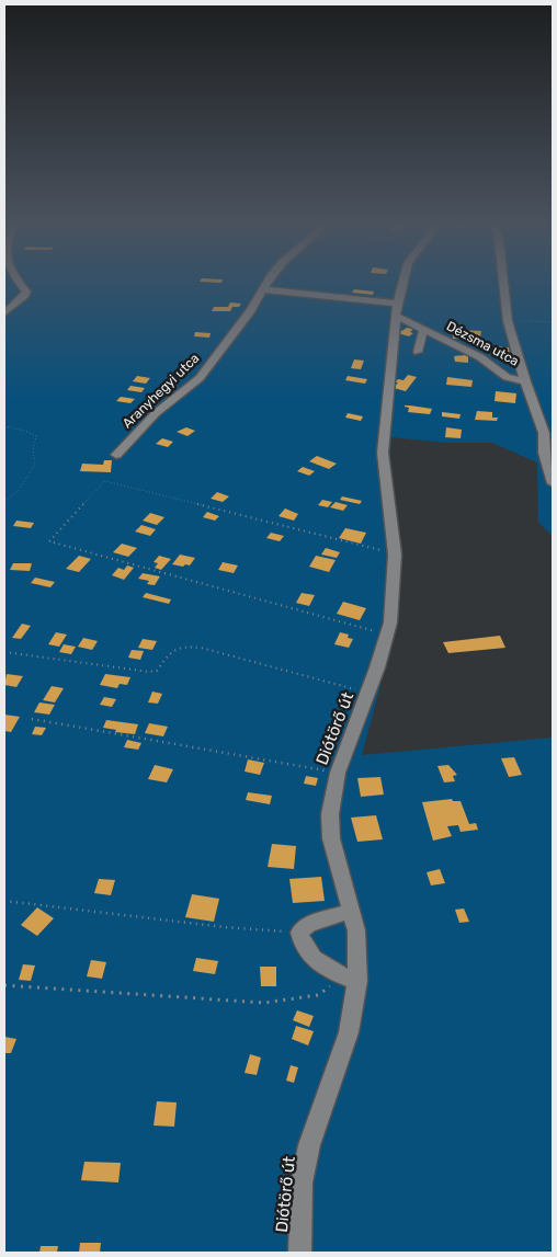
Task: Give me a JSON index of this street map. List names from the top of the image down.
{
  "streets": {
    "street": ["Dézsma utca", "Aranyhegyi utca", "Diótörő út"]
  },
  "crossings": [
    ["Dézsma utca", "Diótörő út"]
  ]
}
